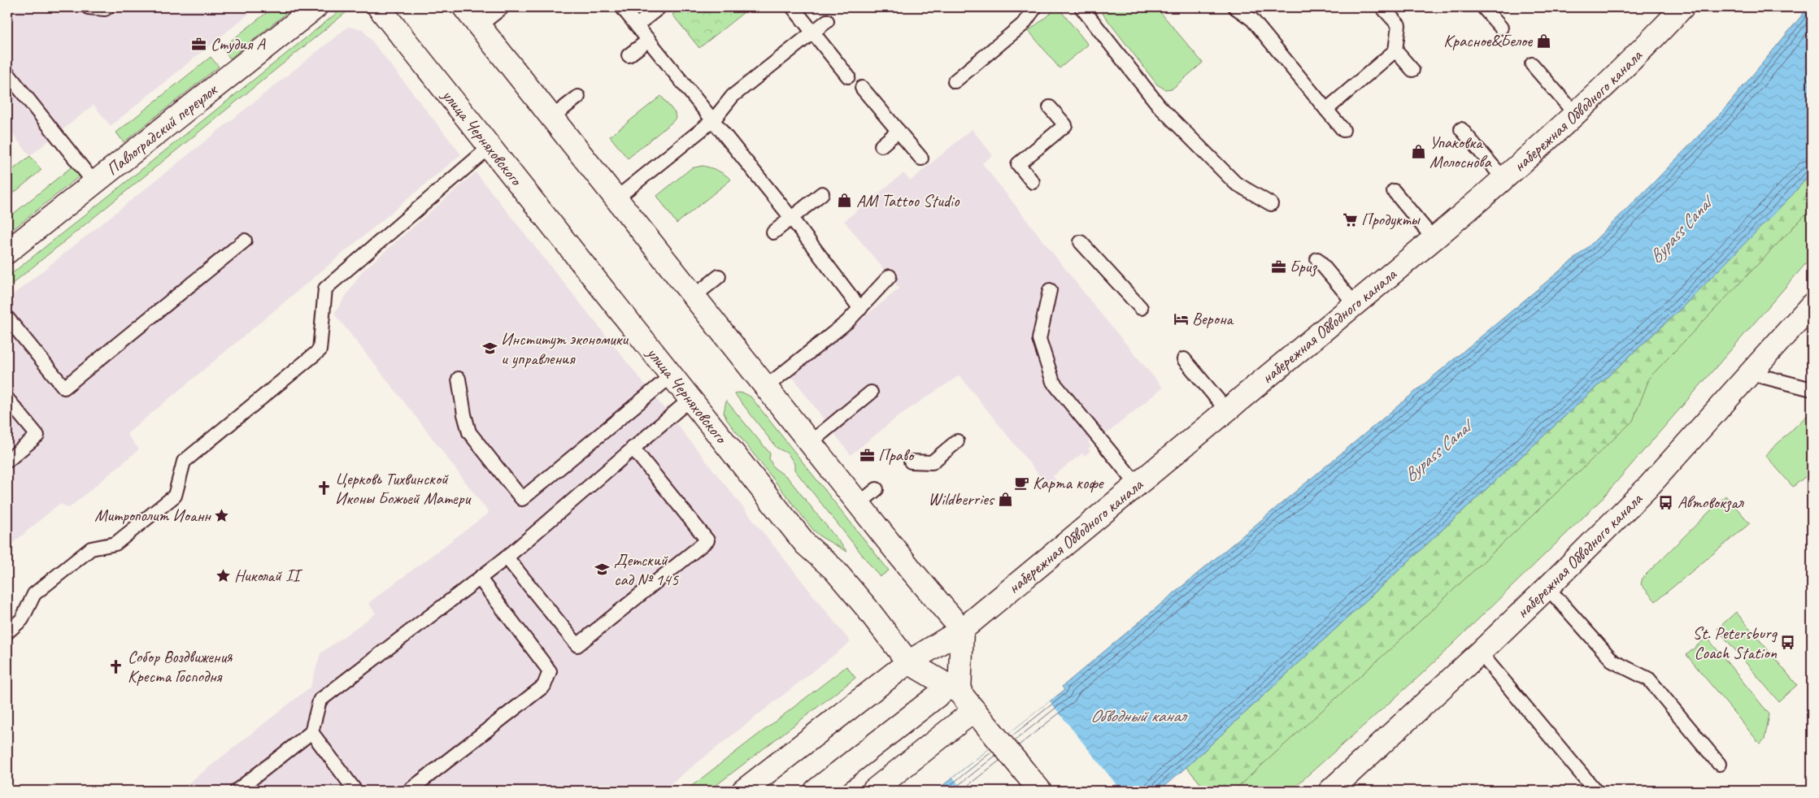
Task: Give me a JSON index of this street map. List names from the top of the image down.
{
  "streets": {
    "main road": ["набережная Обводного канала", "Павлоградский переулок", "улица Черняховского"]
  },
  "crossings": [
    ["набережная Обводного канала", "улица Черняховского"]
  ],
  "water": ["Bypass Canal", "Обводный канал"],
  "places": {
    "shop": [
      "Красное&Белое",
      "Упаковка Молоснова",
      "AM Tattoo Studio",
      "Wildberries"
    ],
    "office": ["Студия А", "Бриз", "Право"],
    "supermarket": ["Продукты"],
    "hotel": ["Верона"],
    "school or university": ["Институт экономики и управления", "Детский сад № 145"],
    "cafe": ["Карта кофе"],
    "church": ["Церковь Тихвинской Иконы Божьей Матери", "Собор Воздвижения Креста Господня"],
    "bus stop": ["Автовокзал", "St. Petersburg Coach Station"],
    "place": ["Митрополит Иоанн", "Николай II"]
  }
}
